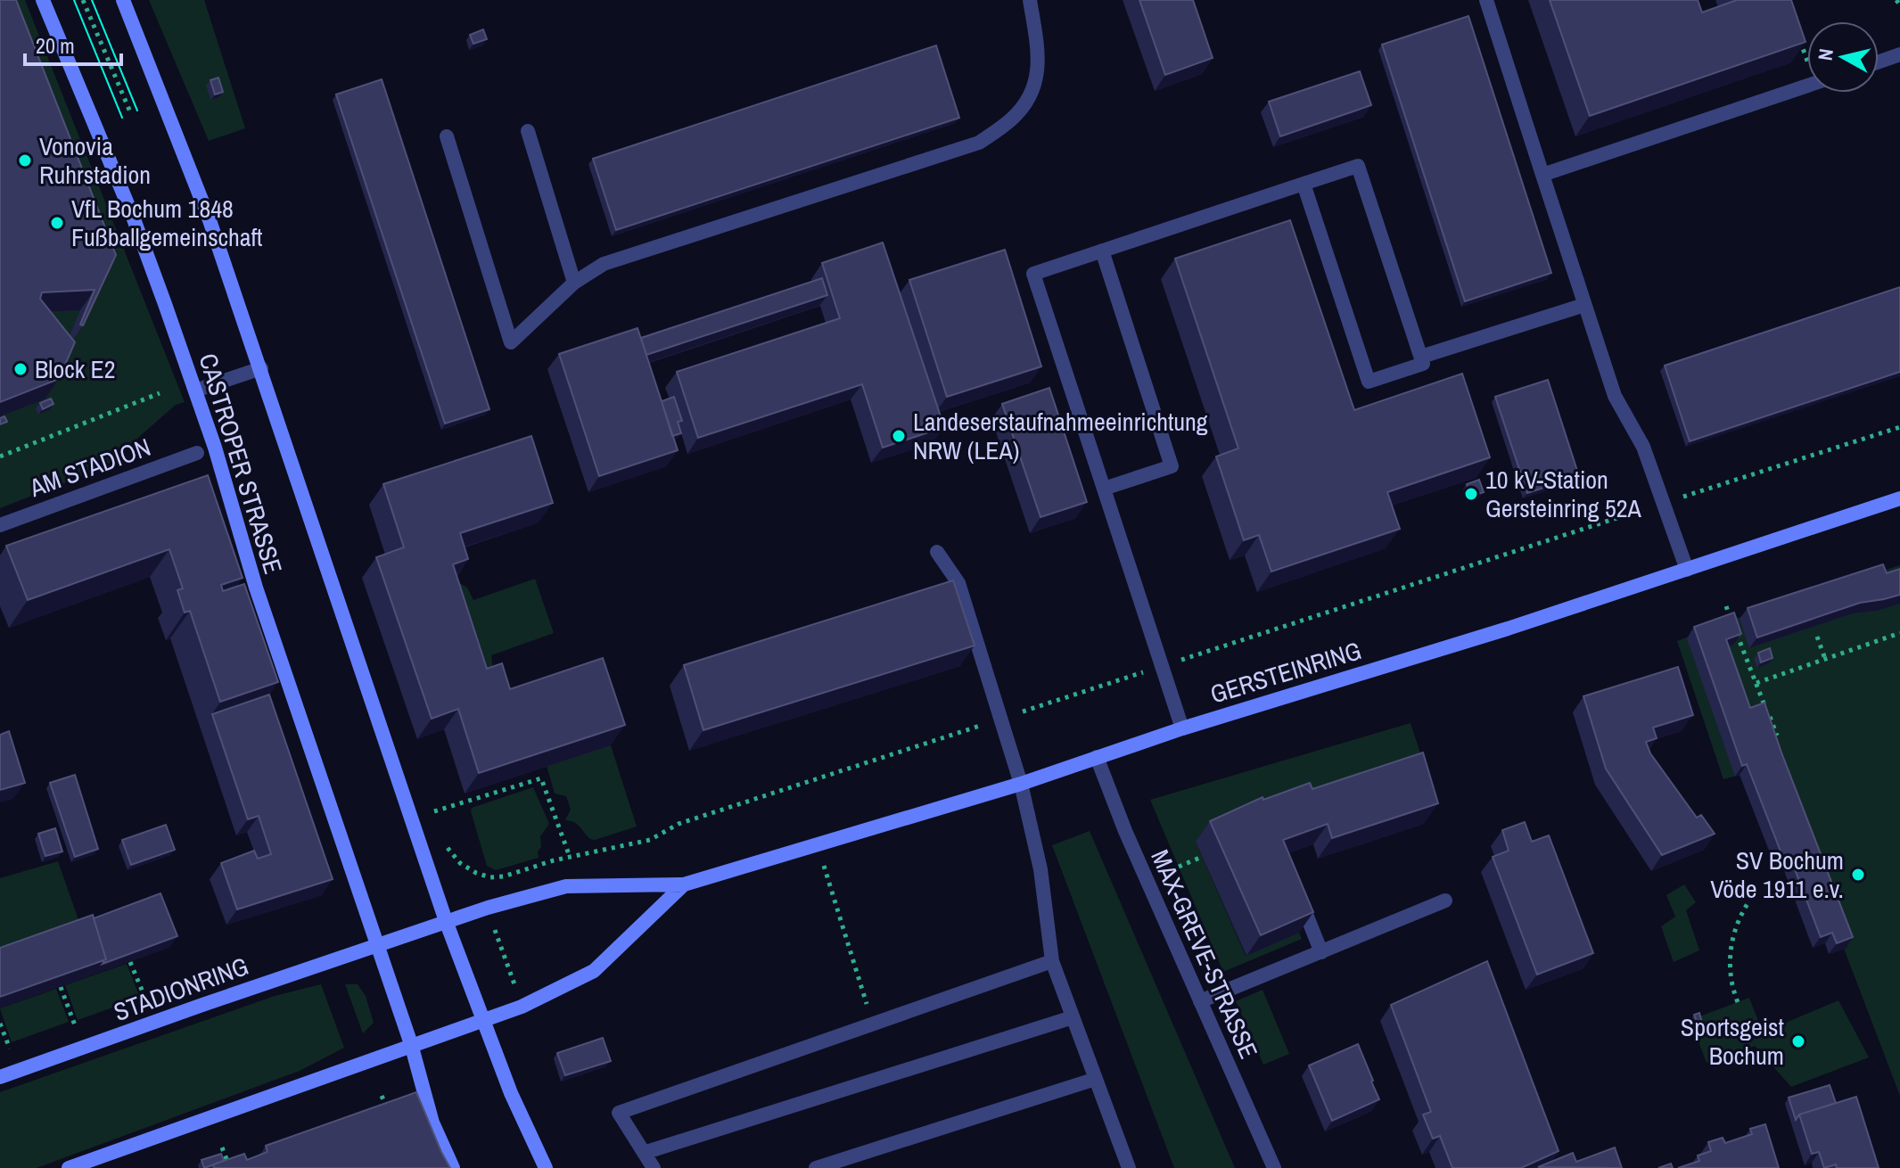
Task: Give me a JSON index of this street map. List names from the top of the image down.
{
  "streets": {
    "main road": ["CASTROPER STRASSE", "GERSTEINRING", "STADIONRING"],
    "street": ["AM STADION", "MAX-GREVE-STRASSE"]
  },
  "crossings": [
    ["CASTROPER STRASSE", "GERSTEINRING"],
    ["CASTROPER STRASSE", "STADIONRING"],
    ["GERSTEINRING", "MAX-GREVE-STRASSE"]
  ],
  "places": [
    "Vonovia Ruhrstadion",
    "VfL Bochum 1848 Fußballgemeinschaft",
    "Block E2",
    "Landeserstaufnahmeeinrichtung NRW (LEA)",
    "10 kV-Station Gersteinring 52A",
    "SV Bochum Vöde 1911 e.v.",
    "Sportsgeist Bochum"
  ],
  "scale_bar": "20 m",
  "north": "left"
}
